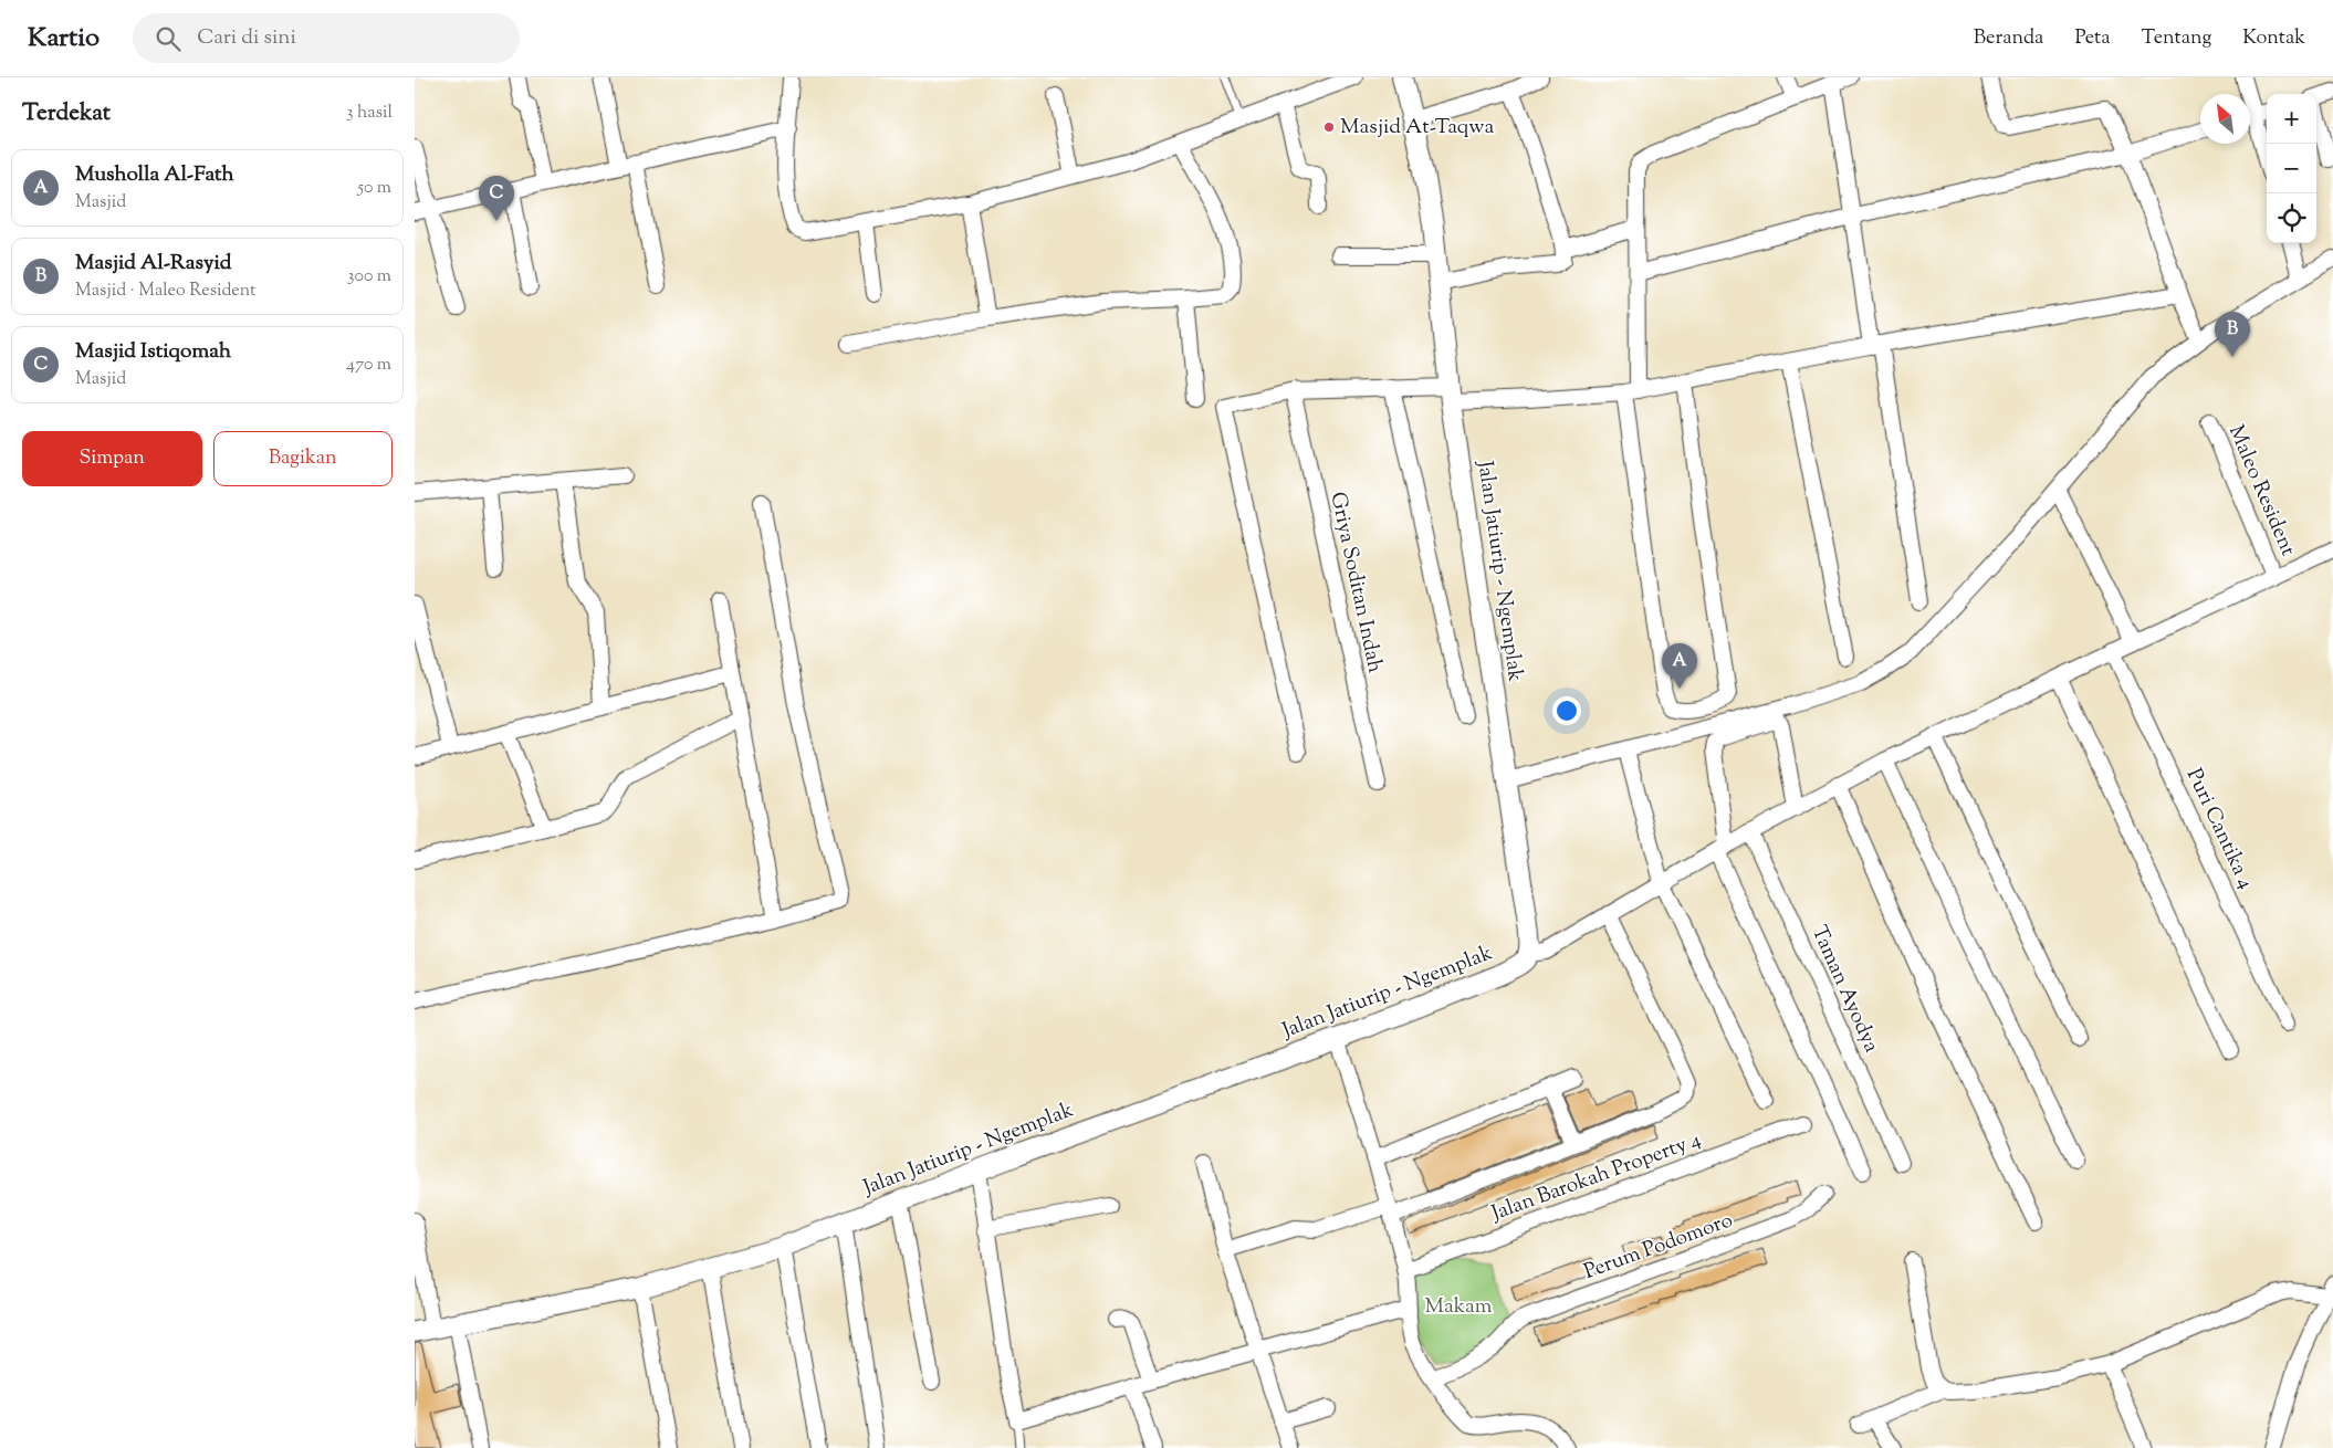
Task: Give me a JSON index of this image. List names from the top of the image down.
{
  "streets": {
    "street": [
      "Maleo Resident",
      "Jalan Jatiurip - Ngemplak",
      "Griya Soditan Indah",
      "Puri Cantika 4",
      "Taman Ayodya",
      "Jalan Barokah Property 4",
      "Perum Podomoro"
    ]
  },
  "parks": ["Makam"],
  "places": ["Masjid At-Taqwa"],
  "north": "top left",
  "page": {
    "header": "Kartio",
    "search": "Cari di sini",
    "nav": [
      "Beranda",
      "Peta",
      "Tentang",
      "Kontak"
    ],
    "heading": ["Terdekat", "3 hasil"],
    "map_buttons": ["+", "−"],
    "list": [
      {
        "mark": "A",
        "name": "Musholla Al-Fath",
        "note": "Masjid",
        "value": "50 m"
      },
      {
        "mark": "B",
        "name": "Masjid Al-Rasyid",
        "note": "Masjid · Maleo Resident",
        "value": "300 m"
      },
      {
        "mark": "C",
        "name": "Masjid Istiqomah",
        "note": "Masjid",
        "value": "470 m"
      }
    ],
    "pins": ["C", "B", "A"],
    "buttons": ["Simpan", "Bagikan"]
  }
}
